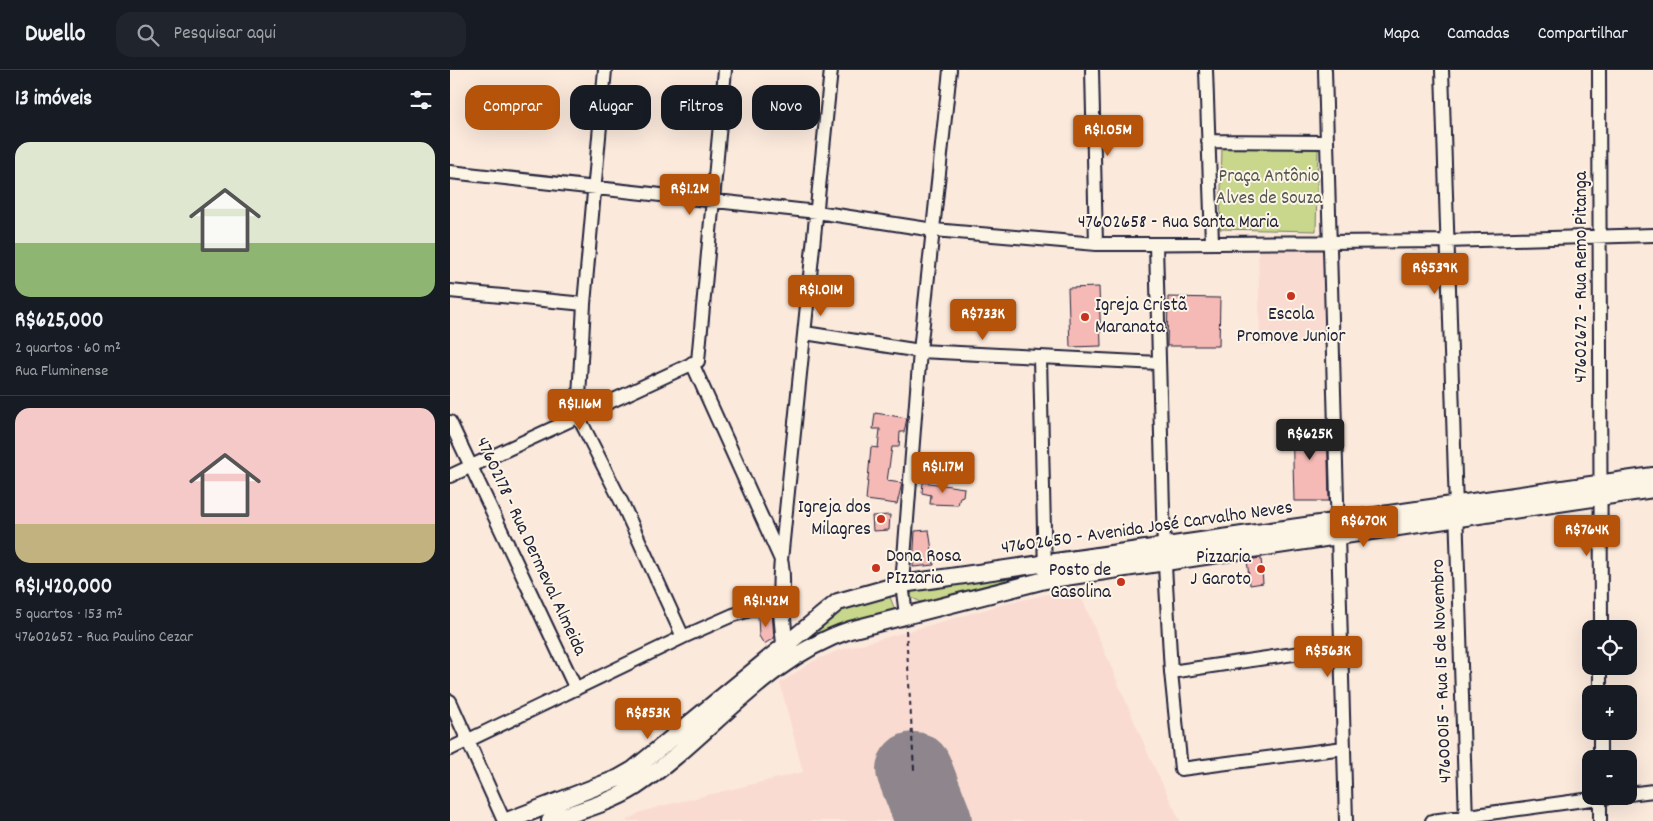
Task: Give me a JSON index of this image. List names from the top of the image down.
{
  "streets": {
    "street": [
      "47602658 - Rua Santa Maria",
      "47602672 - Rua Remo Pitanga",
      "47602650 - Avenida José Carvalho Neves",
      "47602178 - Rua Dermeval Almeida",
      "47600015 - Rua 15 de Novembro"
    ]
  },
  "crossings": [
    ["47602658 - Rua Santa Maria", "47602672 - Rua Remo Pitanga"],
    ["47602658 - Rua Santa Maria", "47600015 - Rua 15 de Novembro"],
    ["47602672 - Rua Remo Pitanga", "47602650 - Avenida José Carvalho Neves"],
    ["47602650 - Avenida José Carvalho Neves", "47600015 - Rua 15 de Novembro"]
  ],
  "parks": ["Praça Antônio Alves de Souza"],
  "places": [
    "Escola Promove Junior",
    "Igreja Cristã Maranata",
    "Igreja dos Milagres",
    "Dona Rosa PIzzaria",
    "Pizzaria J Garoto",
    "Posto de Gasolina"
  ],
  "page": {
    "header": "Dwello",
    "search": "Pesquisar aqui",
    "nav": ["Mapa", "Camadas", "Compartilhar"],
    "heading": "13 imóveis",
    "chip": [
      "Comprar",
      "Alugar",
      "Filtros",
      "Novo"
    ],
    "price": [
      "R$1.05M",
      "R$1.2M",
      "R$539K",
      "R$1.01M",
      "R$733K",
      "R$1.16M",
      "R$625K",
      "R$1.17M",
      "R$670K",
      "R$764K",
      "R$1.42M",
      "R$563K",
      "R$853K"
    ],
    "list": [
      {
        "name": "R$625,000",
        "note": "2 quartos · 60 m² · Rua Fluminense"
      },
      {
        "name": "R$1,420,000",
        "note": "5 quartos · 153 m² · 47602652 - Rua Paulino Cezar"
      }
    ],
    "map_buttons": ["+", "−"]
  }
}
